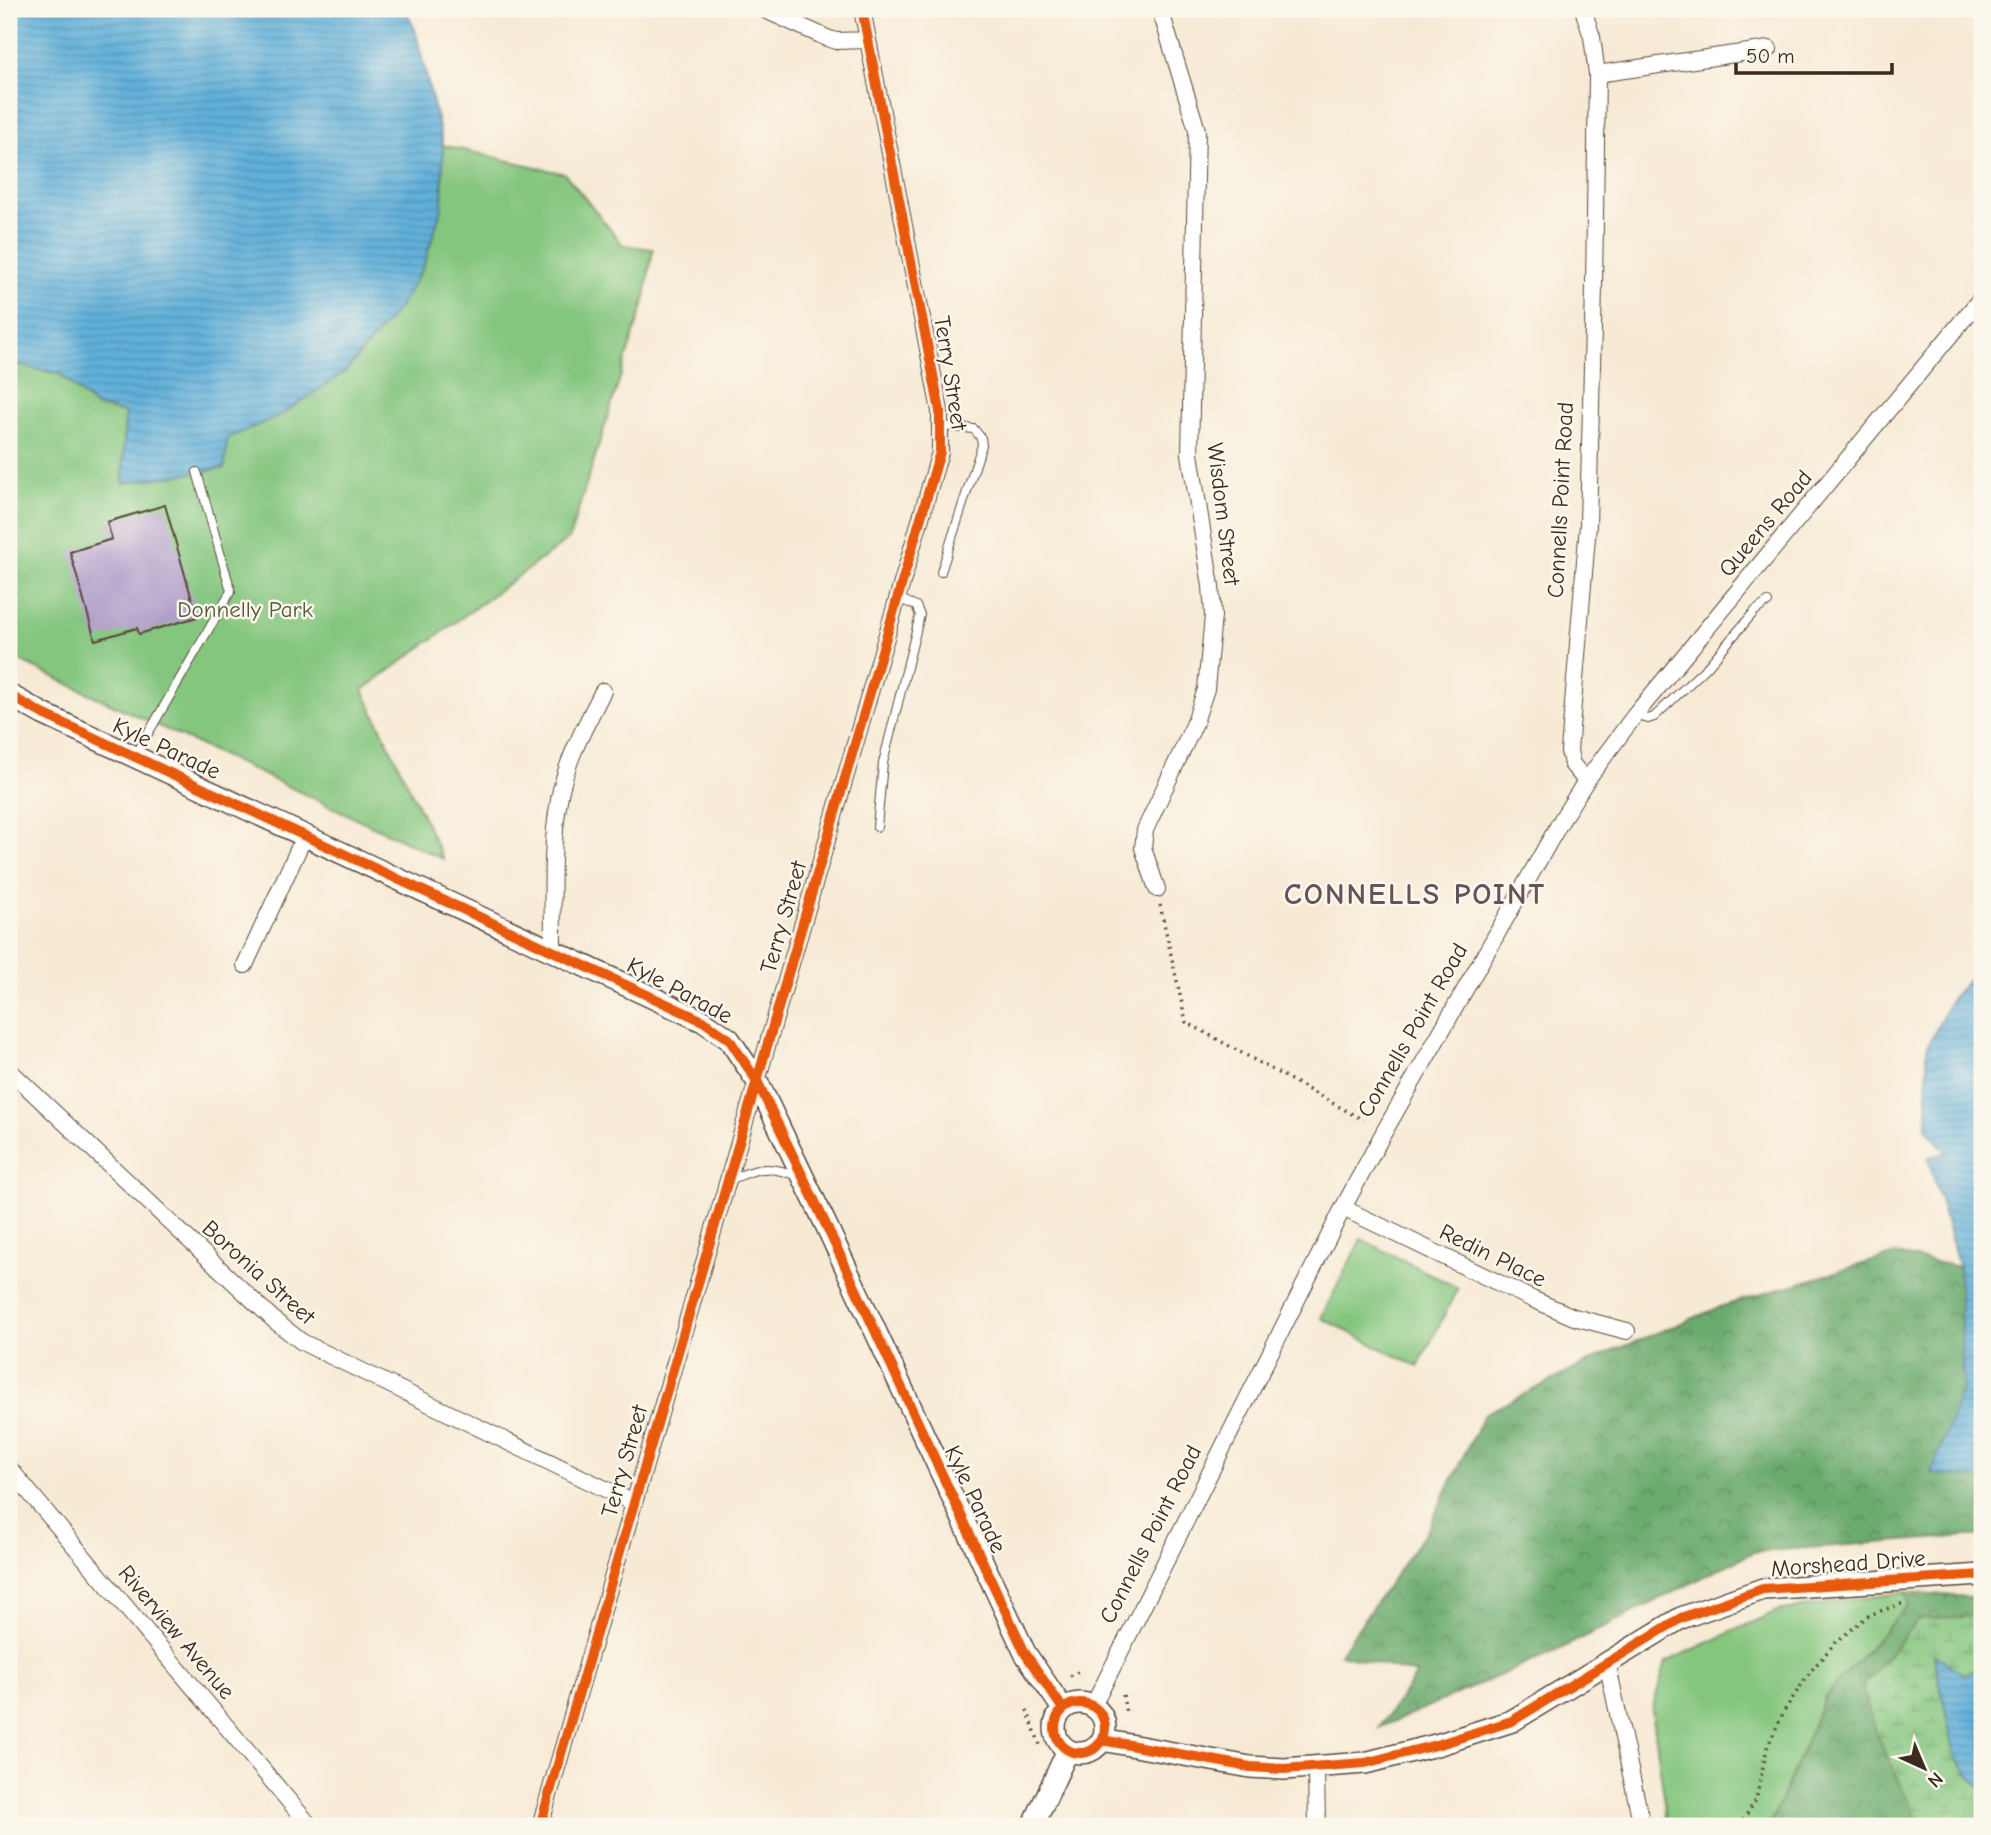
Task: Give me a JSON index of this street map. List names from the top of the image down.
{
  "streets": {
    "street": [
      "Terry Street",
      "Connells Point Road",
      "Wisdom Street",
      "Queens Road",
      "Kyle Parade",
      "Redin Place",
      "Boronia Street",
      "Morshead Drive",
      "Riverview Avenue"
    ]
  },
  "crossings": [
    ["Terry Street", "Kyle Parade"],
    ["Terry Street", "Boronia Street"],
    ["Connells Point Road", "Queens Road"],
    ["Connells Point Road", "Kyle Parade"],
    ["Connells Point Road", "Redin Place"]
  ],
  "districts": ["CONNELLS POINT"],
  "parks": ["Donnelly Park"],
  "scale_bar": "50 m",
  "north": "bottom right"
}
